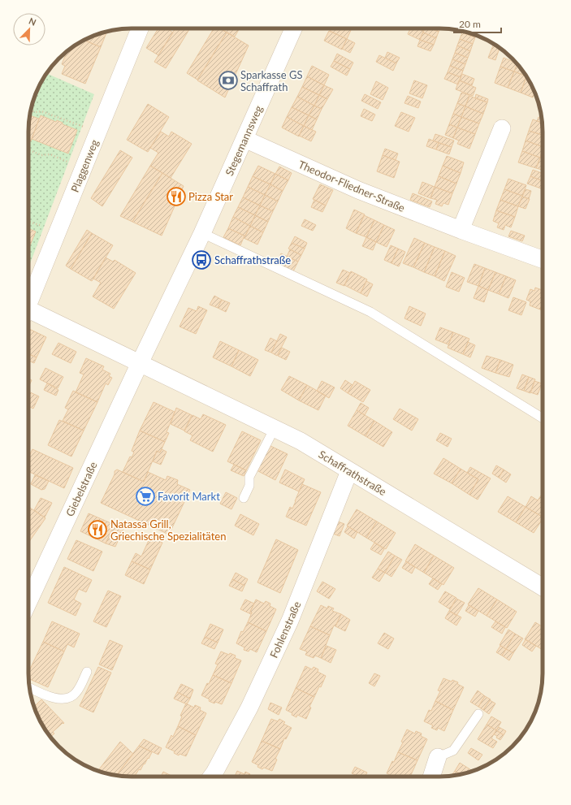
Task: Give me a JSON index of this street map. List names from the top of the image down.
{
  "streets": {
    "street": [
      "Stegemannsweg",
      "Plaggenweg",
      "Theodor-Fliedner-Straße",
      "Schaffrathstraße",
      "Giebelstraße",
      "Fohlenstraße"
    ]
  },
  "crossings": [
    ["Stegemannsweg", "Theodor-Fliedner-Straße"],
    ["Stegemannsweg", "Schaffrathstraße"],
    ["Stegemannsweg", "Giebelstraße"],
    ["Schaffrathstraße", "Giebelstraße"],
    ["Schaffrathstraße", "Fohlenstraße"]
  ],
  "places": {
    "bank": ["Sparkasse GS Schaffrath"],
    "restaurant": ["Pizza Star", "Natassa Grill, Griechische Spezialitäten"],
    "bus stop": ["Schaffrathstraße"],
    "supermarket": ["Favorit Markt"]
  },
  "scale_bar": "20 m",
  "north": "top right"
}
